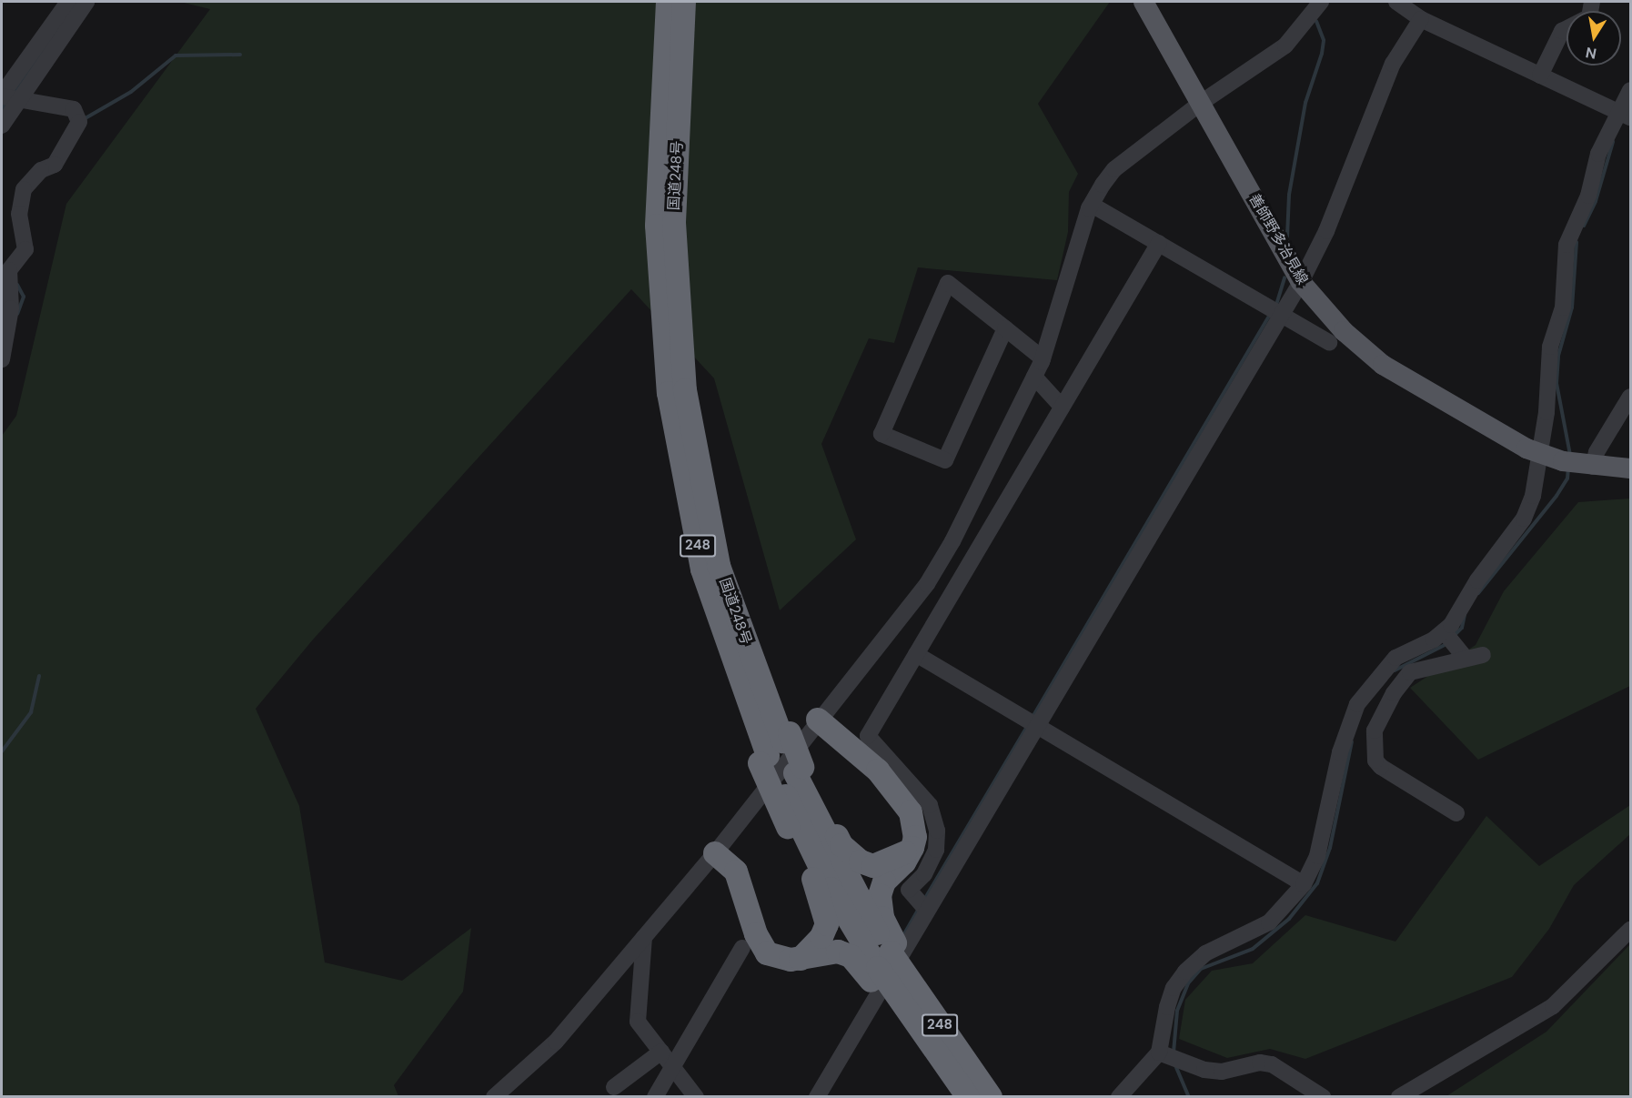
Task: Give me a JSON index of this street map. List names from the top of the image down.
{
  "streets": {
    "highway": ["国道248号", "248"],
    "main road": ["善師野多治見線"]
  },
  "north": "bottom"
}
